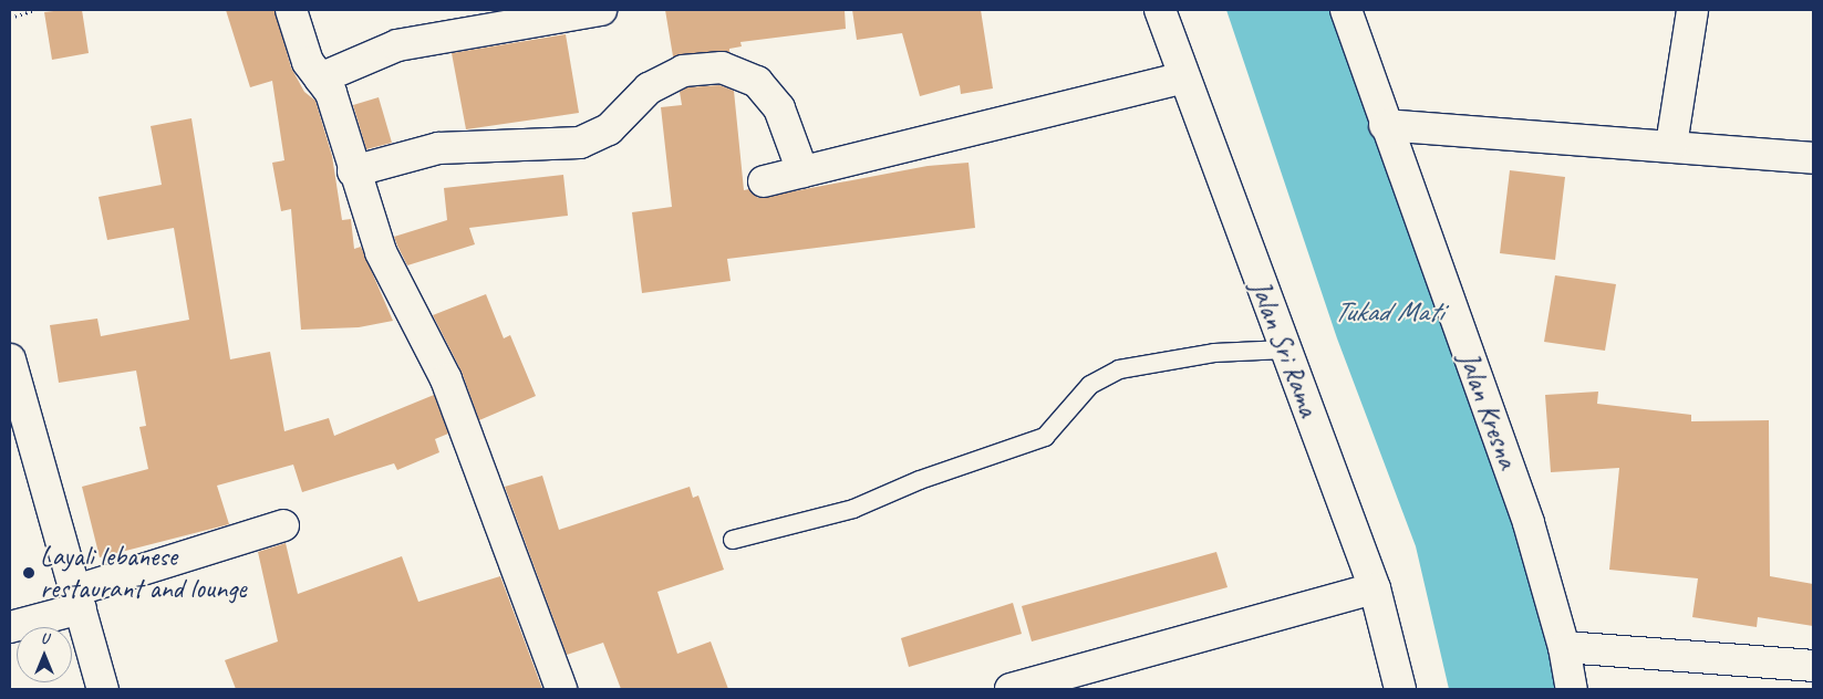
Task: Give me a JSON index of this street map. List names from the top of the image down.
{
  "streets": {
    "street": ["Jalan Sri Rama", "Jalan Kresna"]
  },
  "water": ["Tukad Mati"],
  "places": ["Layali lebanese restaurant and lounge"],
  "north": "top"
}
